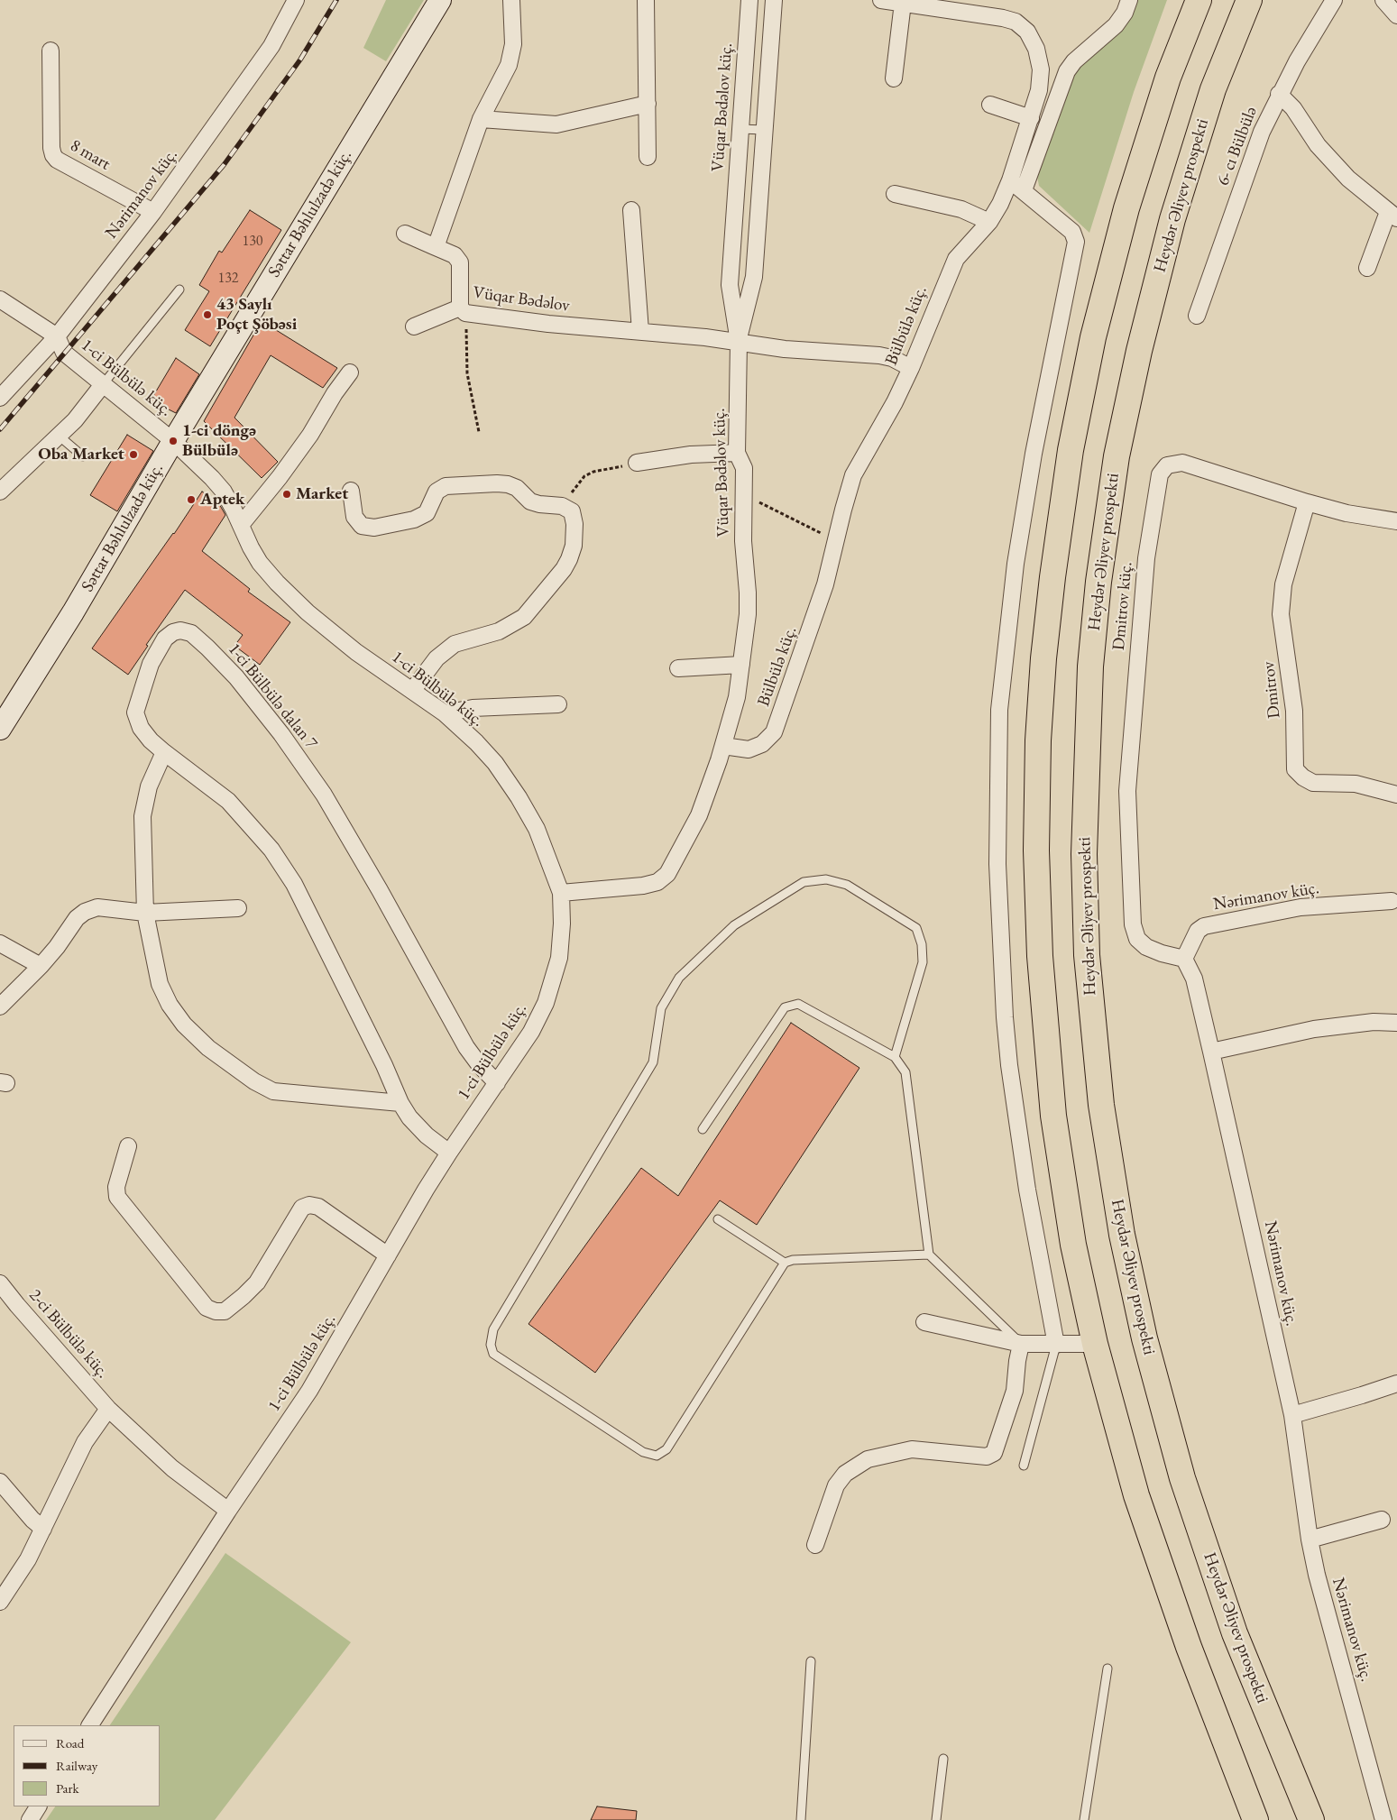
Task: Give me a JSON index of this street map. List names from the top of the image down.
{
  "streets": {
    "highway": ["Heydər Əliyev prospekti"],
    "main road": ["Səttar Bəhlulzadə küç."],
    "street": [
      "Vüqar Bədəlov küç.",
      "6- cı Bülbülə",
      "8 mart",
      "Nərimanov küç.",
      "Vüqar Bədəlov",
      "Bülbülə küç.",
      "1-ci Bülbülə küç.",
      "Dmitrov küç.",
      "Dmitrov",
      "1-ci Bülbülə dalan 7",
      "2-ci Bülbülə küç."
    ]
  },
  "crossings": [
    ["Vüqar Bədəlov küç.", "Vüqar Bədəlov"],
    ["Vüqar Bədəlov küç.", "Bülbülə küç."],
    ["Vüqar Bədəlov küç.", "1-ci Bülbülə küç."],
    ["8 mart", "Nərimanov küç."],
    ["Nərimanov küç.", "1-ci Bülbülə küç."],
    ["Nərimanov küç.", "Dmitrov küç."],
    ["Səttar Bəhlulzadə küç.", "1-ci Bülbülə küç."],
    ["Vüqar Bədəlov", "Bülbülə küç."],
    ["1-ci Bülbülə küç.", "1-ci Bülbülə dalan 7"],
    ["1-ci Bülbülə küç.", "2-ci Bülbülə küç."],
    ["Dmitrov küç.", "Dmitrov"]
  ],
  "places": [
    "43 Saylı Poçt Şöbəsi",
    "1-ci döngə Bülbülə",
    "Oba Market",
    "Market",
    "Aptek"
  ],
  "house_numbers": ["130", "132"],
  "legend": ["Road", "Railway", "Park"]
}
